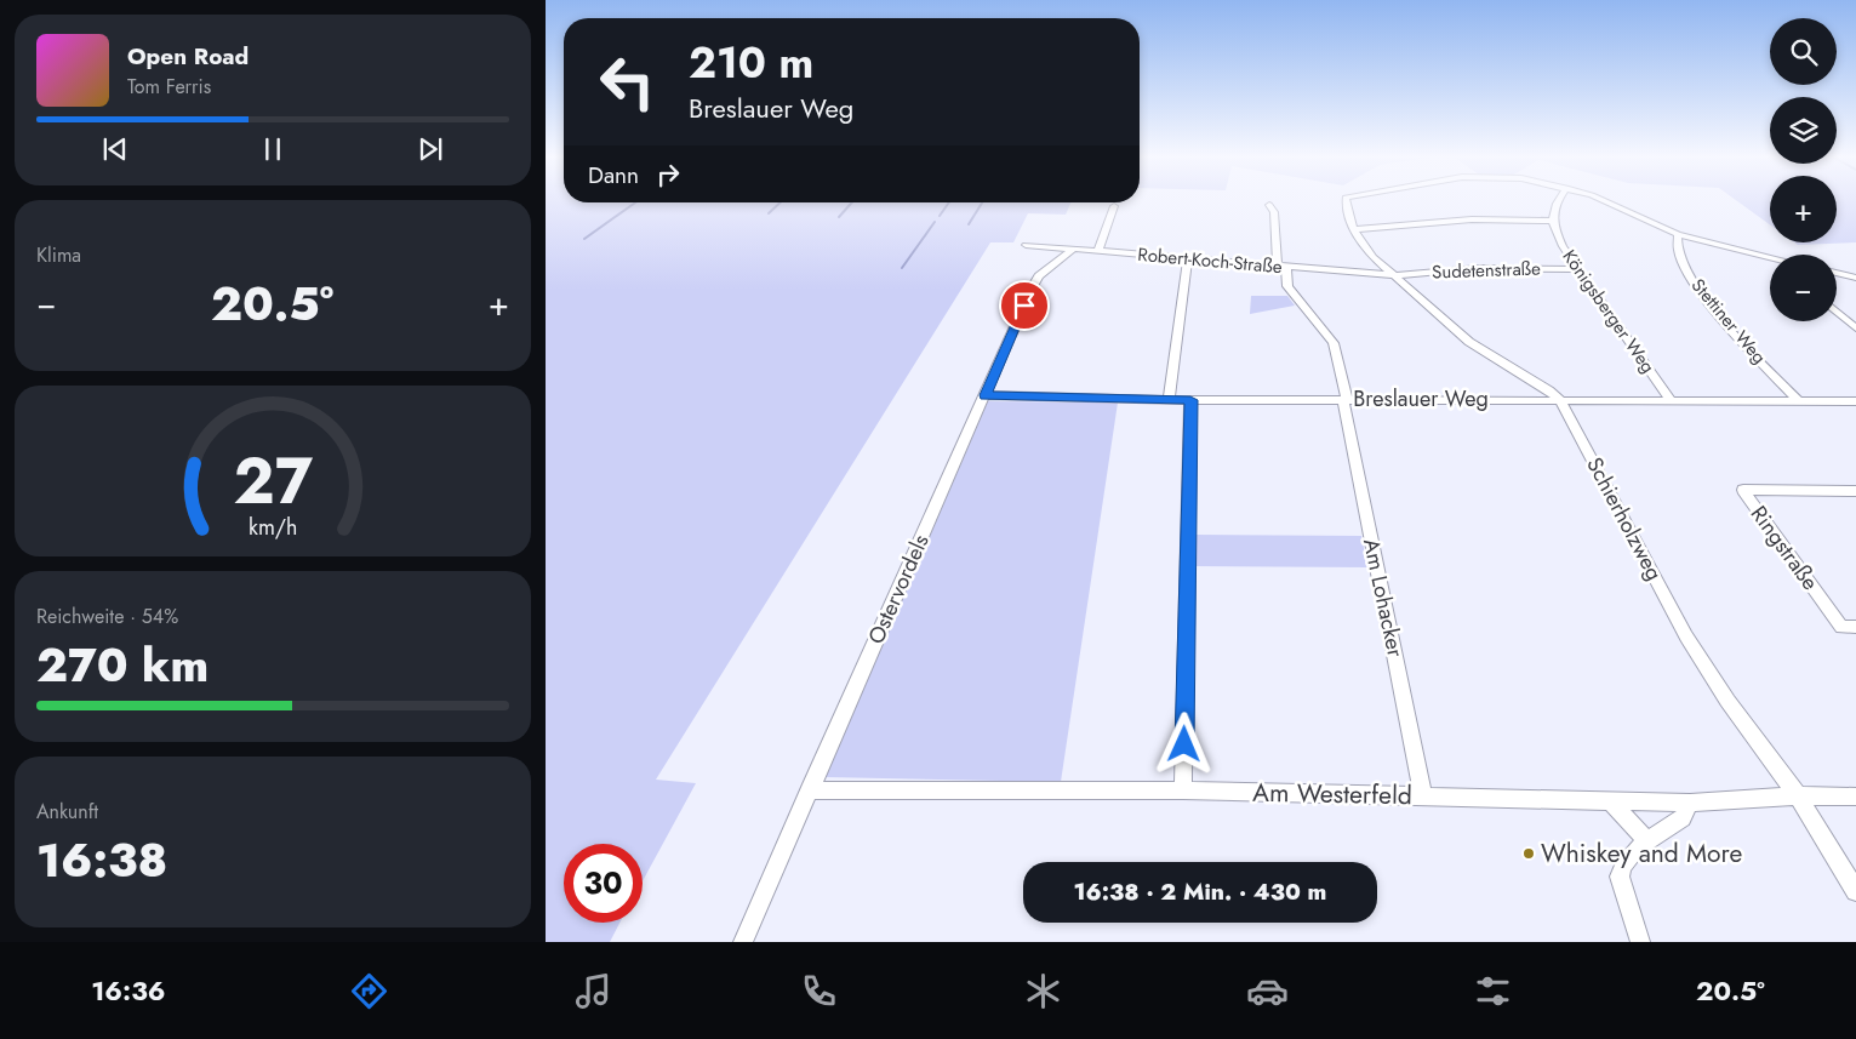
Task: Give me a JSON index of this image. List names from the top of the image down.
{
  "streets": {
    "street": [
      "Robert-Koch-Straße",
      "Sudetenstraße",
      "Königsberger Weg",
      "Stettiner Weg",
      "Breslauer Weg",
      "Schierholzweg",
      "Ringstraße",
      "Ostervordels",
      "Am Lohacker",
      "Am Westerfeld"
    ]
  },
  "crossings": [
    ["Robert-Koch-Straße", "Sudetenstraße"],
    ["Robert-Koch-Straße", "Schierholzweg"],
    ["Robert-Koch-Straße", "Ostervordels"],
    ["Robert-Koch-Straße", "Am Lohacker"],
    ["Sudetenstraße", "Königsberger Weg"],
    ["Sudetenstraße", "Schierholzweg"],
    ["Königsberger Weg", "Breslauer Weg"],
    ["Stettiner Weg", "Breslauer Weg"],
    ["Breslauer Weg", "Schierholzweg"],
    ["Breslauer Weg", "Ostervordels"],
    ["Breslauer Weg", "Am Lohacker"],
    ["Schierholzweg", "Am Westerfeld"],
    ["Ostervordels", "Am Westerfeld"],
    ["Am Lohacker", "Am Westerfeld"]
  ],
  "places": ["Whiskey and More"],
  "page": {
    "map_buttons": ["+", "−"],
    "turn": ["210 m", "Breslauer Weg"],
    "song": ["Open Road", "Tom Ferris"],
    "then": "Dann",
    "tile": [
      "Klima",
      ["Reichweite · 54%", "270 km"],
      ["Ankunft", "16:38"]
    ],
    "heat": ["−", "20.5°", "+"],
    "limit": "30",
    "trip": "16:38 · 2 Min. · 430 m",
    "tabs": ["16:36", "20.5°"],
    "gauge": ["27", "km/h"]
  }
}
